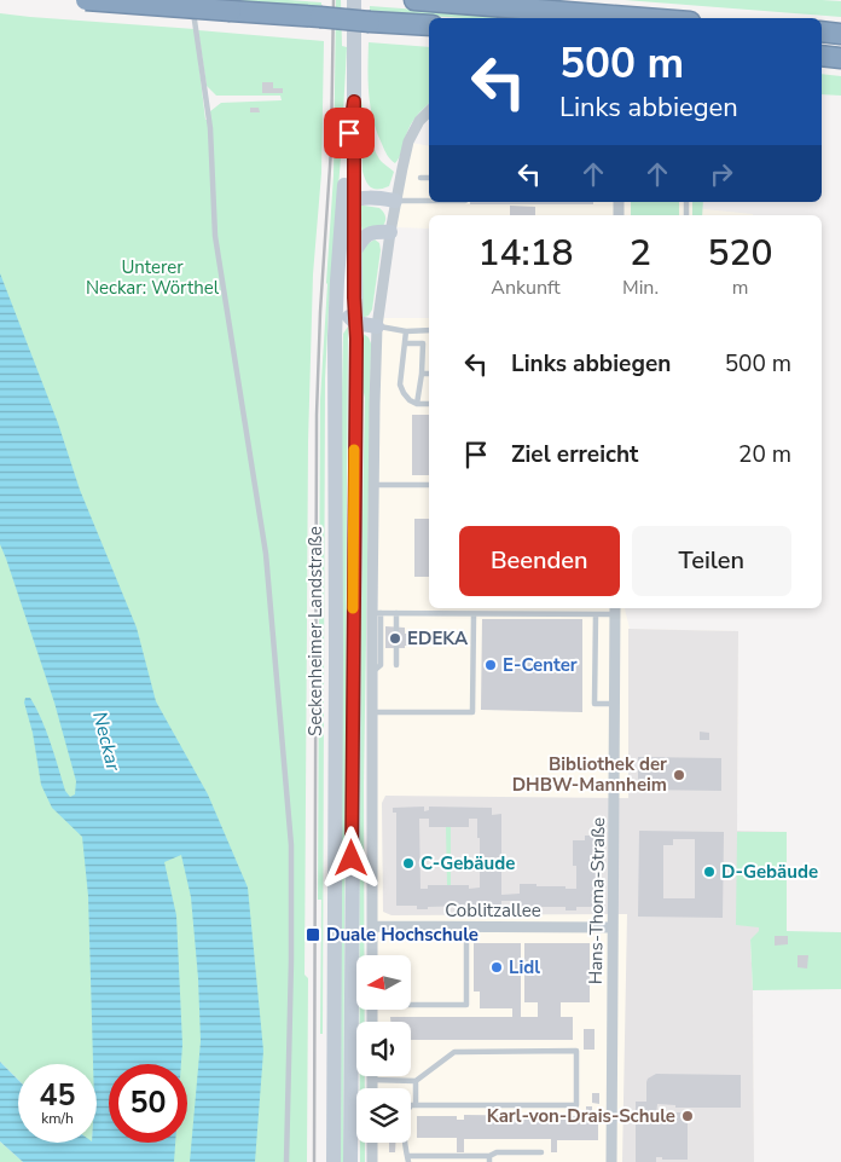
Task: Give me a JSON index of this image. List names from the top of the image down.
{
  "streets": {
    "main road": ["Seckenheimer Landstraße"],
    "street": ["Hans-Thoma-Straße", "Coblitzallee"]
  },
  "crossings": [
    ["Hans-Thoma-Straße", "Coblitzallee"]
  ],
  "water": ["Neckar"],
  "parks": ["Unterer Neckar: Wörthel"],
  "places": {
    "other": [
      "EDEKA",
      "E-Center",
      "Bibliothek der DHBW-Mannheim",
      "C-Gebäude",
      "D-Gebäude",
      "Lidl",
      "Karl-von-Drais-Schule"
    ],
    "transit": ["Duale Hochschule"]
  },
  "north": "left",
  "page": {
    "turn": ["500 m", "Links abbiegen"],
    "eta": [
      "14:18",
      "Ankunft",
      "2",
      "Min.",
      "520",
      "m"
    ],
    "list": [
      {
        "name": "Links abbiegen",
        "value": "500 m"
      },
      {
        "name": "Ziel erreicht",
        "value": "20 m"
      }
    ],
    "buttons": ["Beenden", "Teilen"],
    "speed": "45 km/h",
    "limit": "50"
  }
}
